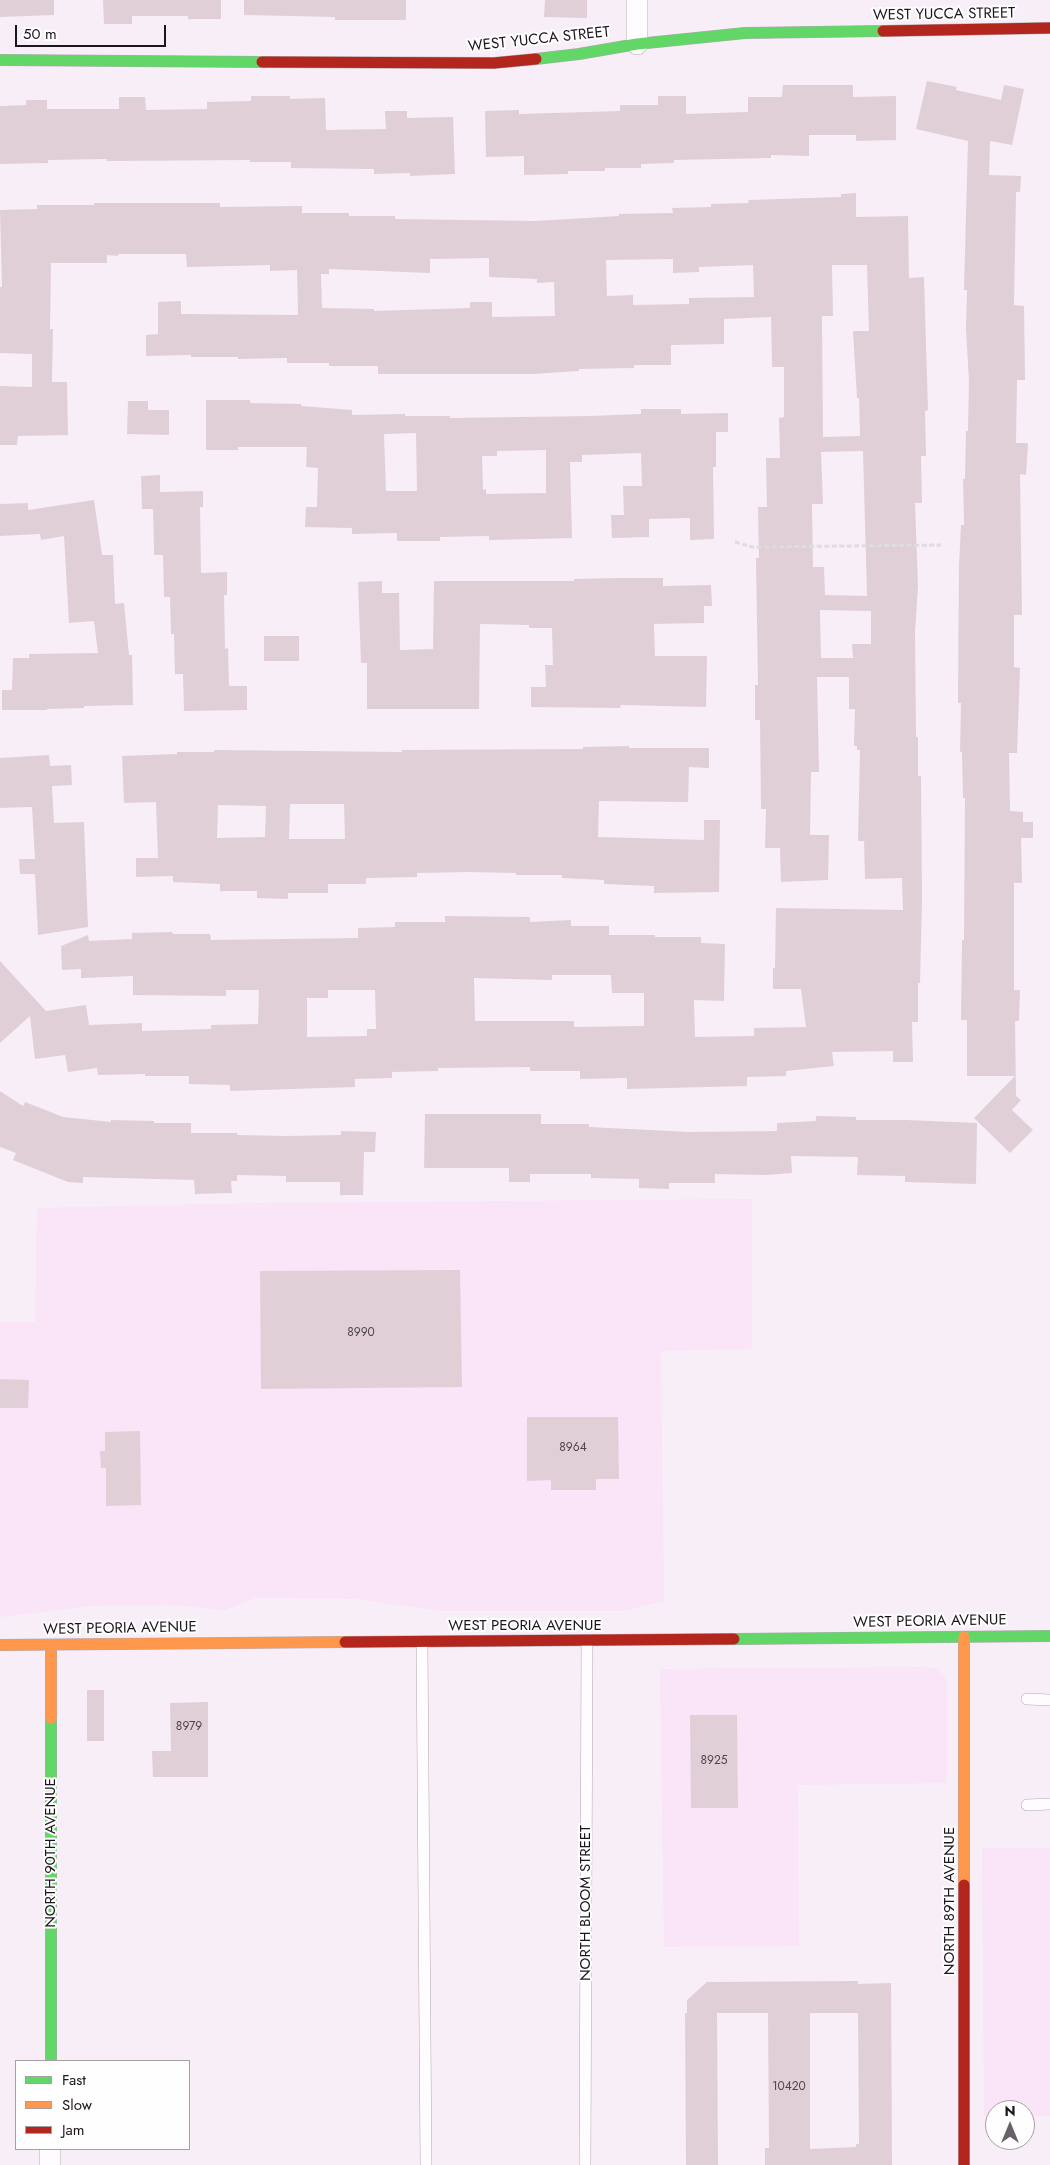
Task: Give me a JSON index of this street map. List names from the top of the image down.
{
  "streets": {
    "street": [
      "WEST YUCCA STREET",
      "WEST PEORIA AVENUE",
      "NORTH 90TH AVENUE",
      "NORTH 89TH AVENUE"
    ],
    "lane": ["NORTH BLOOM STREET"]
  },
  "crossings": [
    ["WEST PEORIA AVENUE", "NORTH 90TH AVENUE"],
    ["WEST PEORIA AVENUE", "NORTH 89TH AVENUE"],
    ["WEST PEORIA AVENUE", "NORTH BLOOM STREET"]
  ],
  "house_numbers": [
    "8990",
    "8964",
    "8979",
    "8925",
    "10420"
  ],
  "legend": ["Fast", "Slow", "Jam"],
  "scale_bar": "50 m",
  "north": "top"
}
